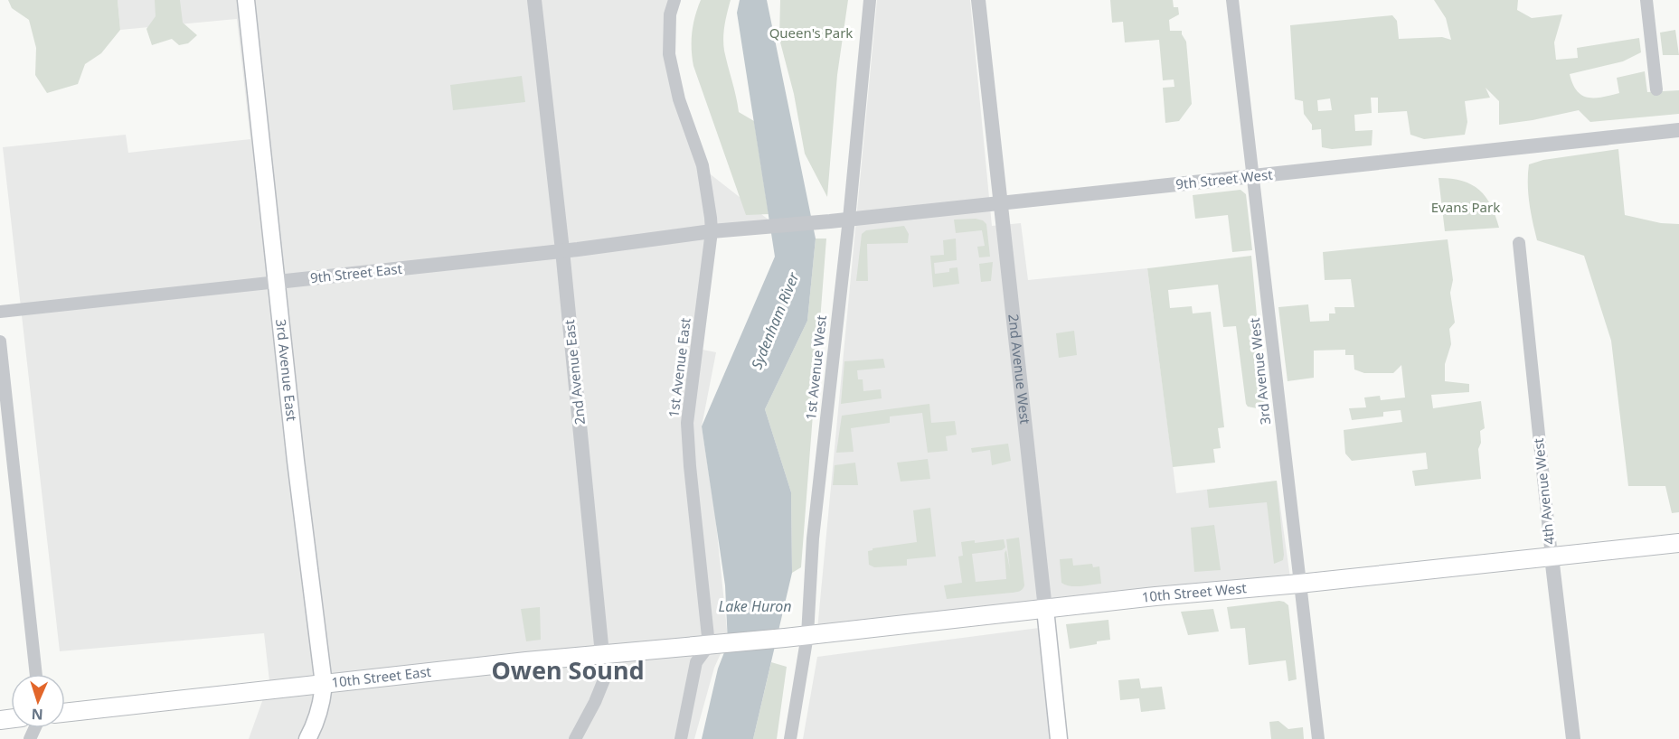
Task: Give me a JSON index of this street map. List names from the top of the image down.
{
  "streets": {
    "main road": [
      "2nd Avenue West",
      "3rd Avenue East",
      "10th Street West",
      "10th Street East"
    ],
    "street": [
      "9th Street West",
      "9th Street East",
      "1st Avenue East",
      "1st Avenue West",
      "3rd Avenue West",
      "2nd Avenue East",
      "4th Avenue West"
    ]
  },
  "crossings": [
    ["9th Street West", "9th Street East"],
    ["9th Street West", "1st Avenue East"],
    ["9th Street West", "1st Avenue West"],
    ["9th Street West", "2nd Avenue West"],
    ["9th Street West", "3rd Avenue West"],
    ["9th Street East", "1st Avenue East"],
    ["9th Street East", "3rd Avenue East"],
    ["9th Street East", "2nd Avenue East"],
    ["1st Avenue East", "10th Street West"],
    ["1st Avenue East", "10th Street East"],
    ["1st Avenue West", "10th Street West"],
    ["2nd Avenue West", "10th Street West"],
    ["3rd Avenue East", "10th Street East"],
    ["3rd Avenue West", "10th Street West"],
    ["2nd Avenue East", "10th Street East"],
    ["4th Avenue West", "10th Street West"],
    ["10th Street West", "10th Street East"]
  ],
  "districts": ["Owen Sound"],
  "water": ["Sydenham River", "Lake Huron"],
  "parks": ["Queen's Park", "Evans Park"],
  "north": "bottom"
}
